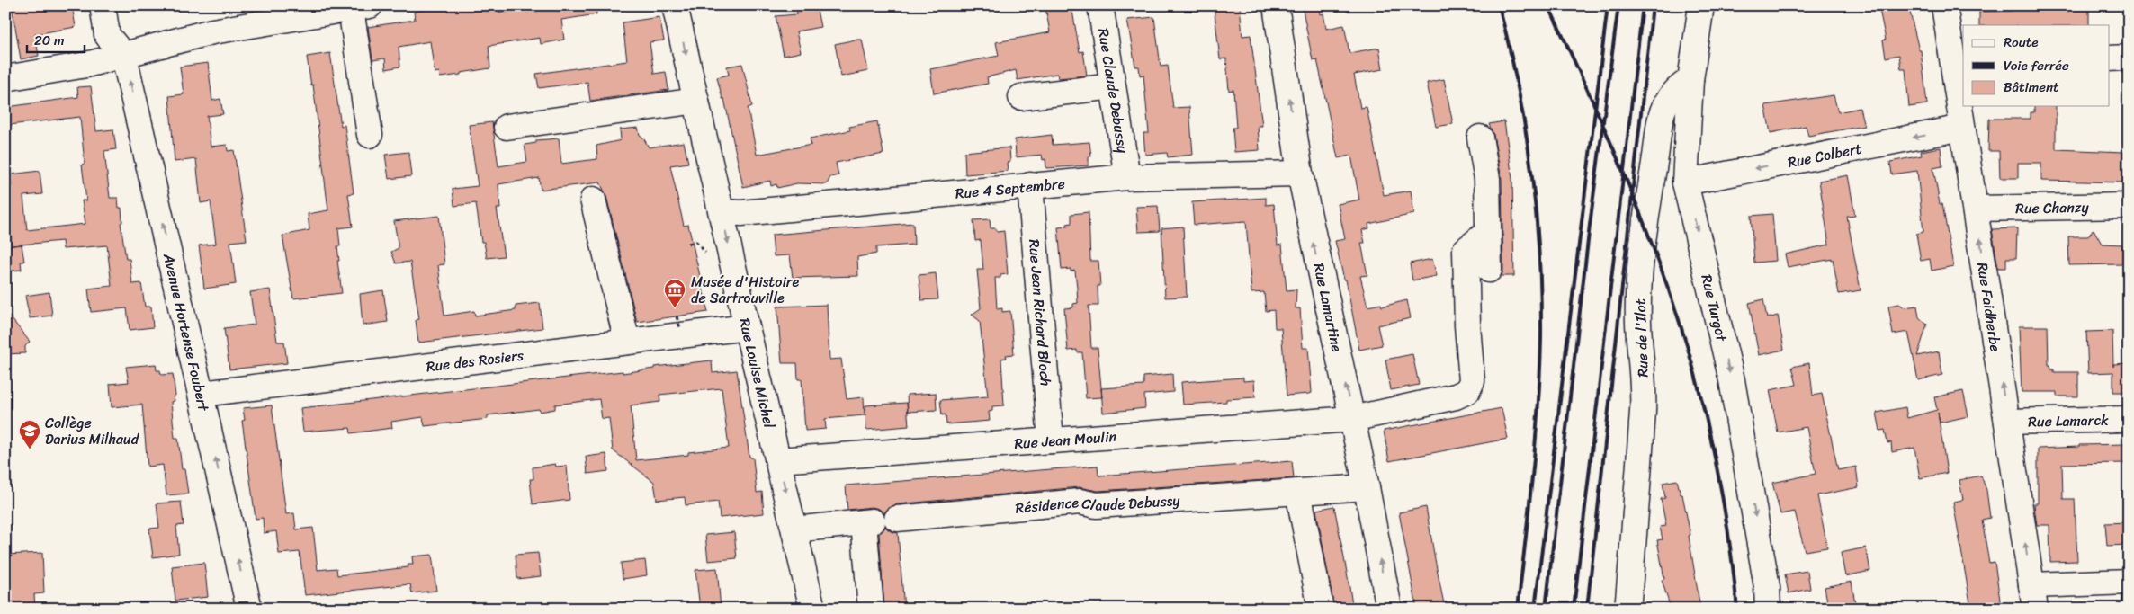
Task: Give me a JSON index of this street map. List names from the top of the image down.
{
  "streets": {
    "street": [
      "Rue Claude Debussy",
      "Rue Colbert",
      "Rue 4 Septembre",
      "Rue Chanzy",
      "Rue Faidherbe",
      "Rue Lamartine",
      "Rue Turgot",
      "Rue Jean Richard Bloch",
      "Avenue Hortense Foubert",
      "Rue de l'Ilot",
      "Rue des Rosiers",
      "Rue Louise Michel",
      "Rue Lamarck",
      "Rue Jean Moulin",
      "Résidence Claude Debussy"
    ]
  },
  "crossings": [
    ["Rue Claude Debussy", "Rue 4 Septembre"],
    ["Rue Colbert", "Rue Faidherbe"],
    ["Rue Colbert", "Rue Turgot"],
    ["Rue 4 Septembre", "Rue Lamartine"],
    ["Rue 4 Septembre", "Rue Jean Richard Bloch"],
    ["Rue 4 Septembre", "Rue Louise Michel"],
    ["Rue Chanzy", "Rue Faidherbe"],
    ["Rue Faidherbe", "Rue Lamarck"],
    ["Rue Lamartine", "Rue Jean Moulin"],
    ["Rue Lamartine", "Résidence Claude Debussy"],
    ["Rue Turgot", "Rue de l'Ilot"],
    ["Rue Jean Richard Bloch", "Rue Jean Moulin"],
    ["Avenue Hortense Foubert", "Rue des Rosiers"],
    ["Rue des Rosiers", "Rue Louise Michel"],
    ["Rue Louise Michel", "Rue Jean Moulin"]
  ],
  "one_way": [
    "Rue Colbert",
    "Rue Faidherbe",
    "Rue Turgot",
    "Avenue Hortense Foubert"
  ],
  "places": {
    "museum": ["Musée d'Histoire de Sartrouville"],
    "school or university": ["Collège Darius Milhaud"]
  },
  "legend": ["Route", "Voie ferrée", "Bâtiment"],
  "scale_bar": "20 m"
}
